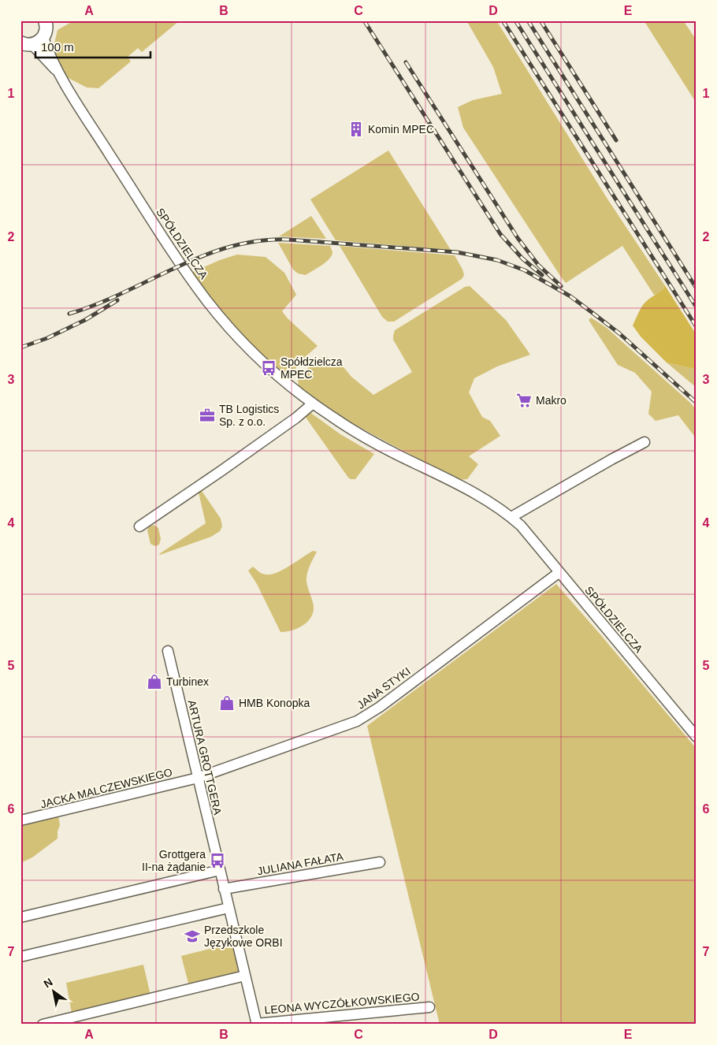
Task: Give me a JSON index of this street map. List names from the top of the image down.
{
  "streets": {
    "street": [
      "SPÓŁDZIELCZA",
      "JANA STYKI",
      "ARTURA GROTTGERA",
      "JACKA MALCZEWSKIEGO",
      "JULIANA FAŁATA",
      "LEONA WYCZÓŁKOWSKIEGO"
    ]
  },
  "crossings": [
    ["SPÓŁDZIELCZA", "JANA STYKI"],
    ["JANA STYKI", "ARTURA GROTTGERA"],
    ["JANA STYKI", "JACKA MALCZEWSKIEGO"],
    ["ARTURA GROTTGERA", "JACKA MALCZEWSKIEGO"],
    ["ARTURA GROTTGERA", "JULIANA FAŁATA"],
    ["ARTURA GROTTGERA", "LEONA WYCZÓŁKOWSKIEGO"]
  ],
  "places": {
    "building": ["Komin MPEC"],
    "bus stop": ["Spółdzielcza MPEC", "Grottgera II-na żądanie"],
    "supermarket": ["Makro"],
    "office": ["TB Logistics Sp. z o.o."],
    "shop": ["Turbinex", "HMB Konopka"],
    "school or university": ["Przedszkole Językowe ORBI"]
  },
  "scale_bar": "100 m",
  "north": "top left",
  "grid": {
    "columns": [
      "A",
      "B",
      "C",
      "D",
      "E"
    ],
    "rows": [
      "1",
      "2",
      "3",
      "4",
      "5",
      "6",
      "7"
    ]
  }
}
